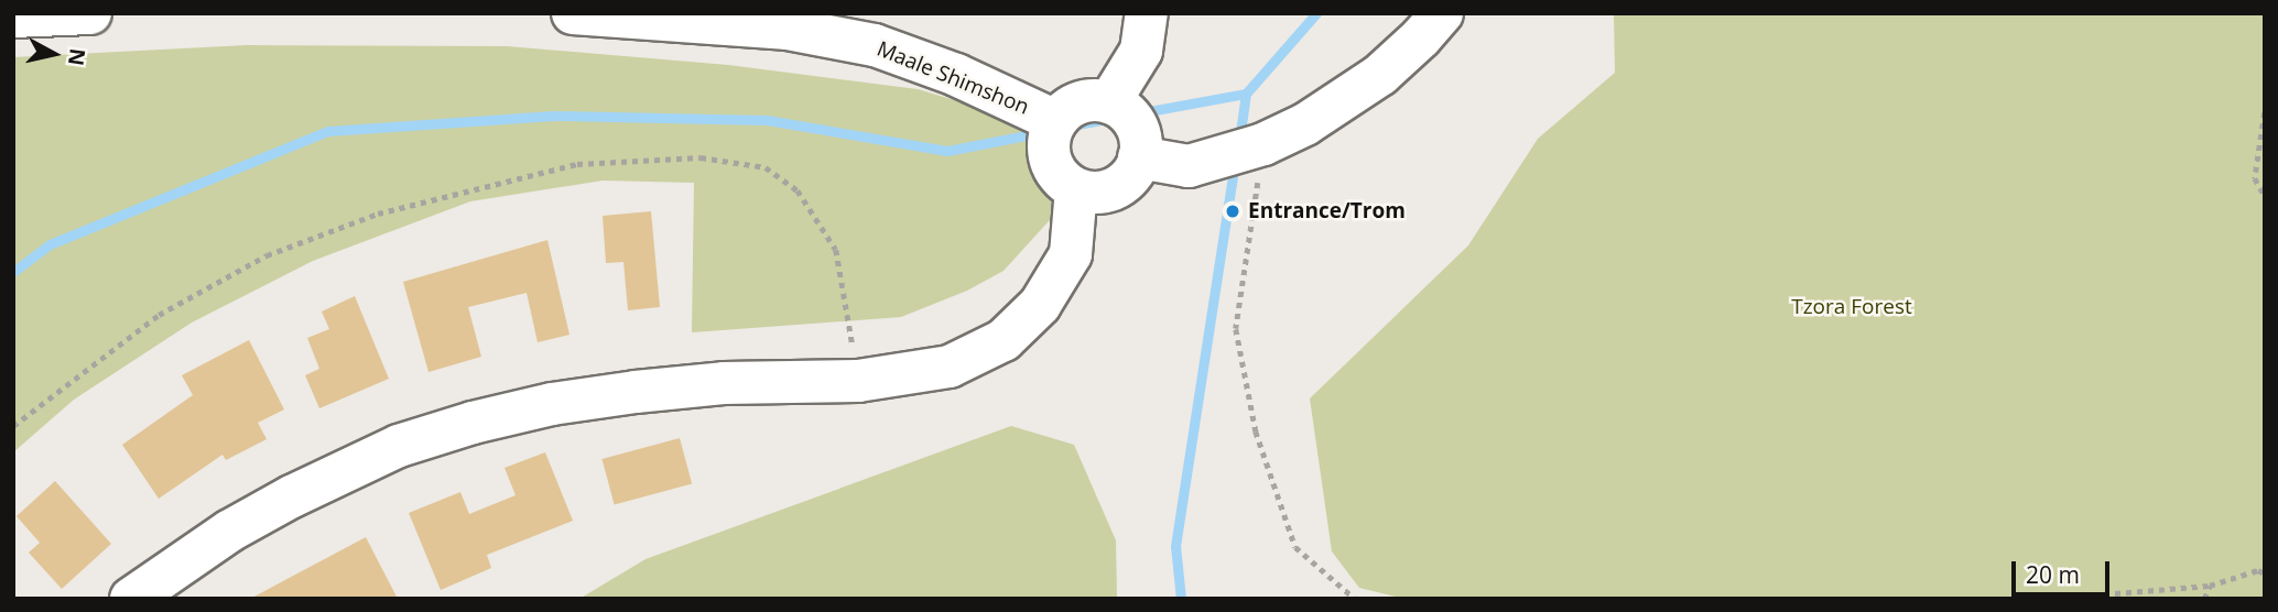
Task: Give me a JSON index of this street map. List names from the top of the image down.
{
  "streets": {
    "street": ["Maale Shimshon"]
  },
  "parks": ["Tzora Forest"],
  "places": ["Entrance/Trom"],
  "scale_bar": "20 m",
  "north": "right"
}
